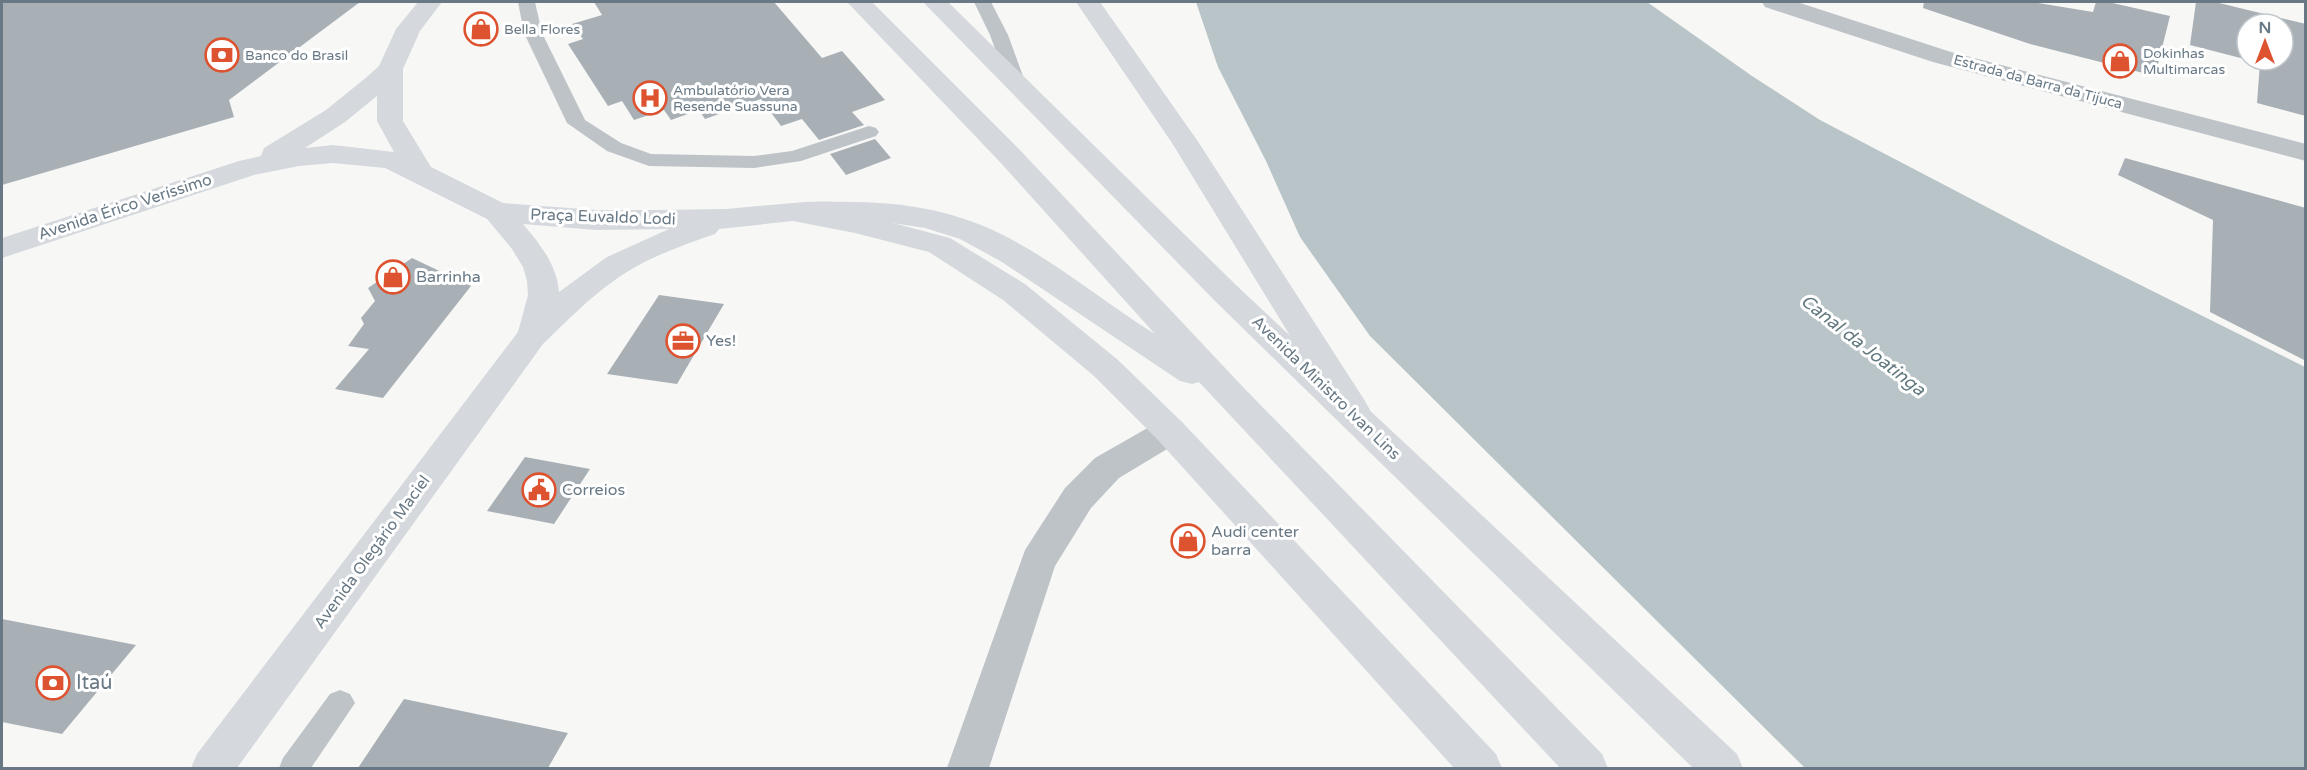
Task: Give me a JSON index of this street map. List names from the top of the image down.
{
  "streets": {
    "main road": [
      "Avenida Érico Veríssimo",
      "Praça Euvaldo Lodi",
      "Avenida Ministro Ivan Lins",
      "Avenida Olegário Maciel"
    ],
    "street": ["Estrada da Barra da Tijuca"]
  },
  "crossings": [
    ["Avenida Érico Veríssimo", "Praça Euvaldo Lodi"],
    ["Praça Euvaldo Lodi", "Avenida Olegário Maciel"]
  ],
  "water": ["Canal da Joatinga"],
  "places": {
    "shop": [
      "Bella Flores",
      "Dokinhas Multimarcas",
      "Barrinha",
      "Audi center barra"
    ],
    "bank": ["Banco do Brasil", "Itaú"],
    "hospital": ["Ambulatório Vera Resende Suassuna"],
    "office": ["Yes!"],
    "public building": ["Correios"]
  },
  "north": "top"
}
